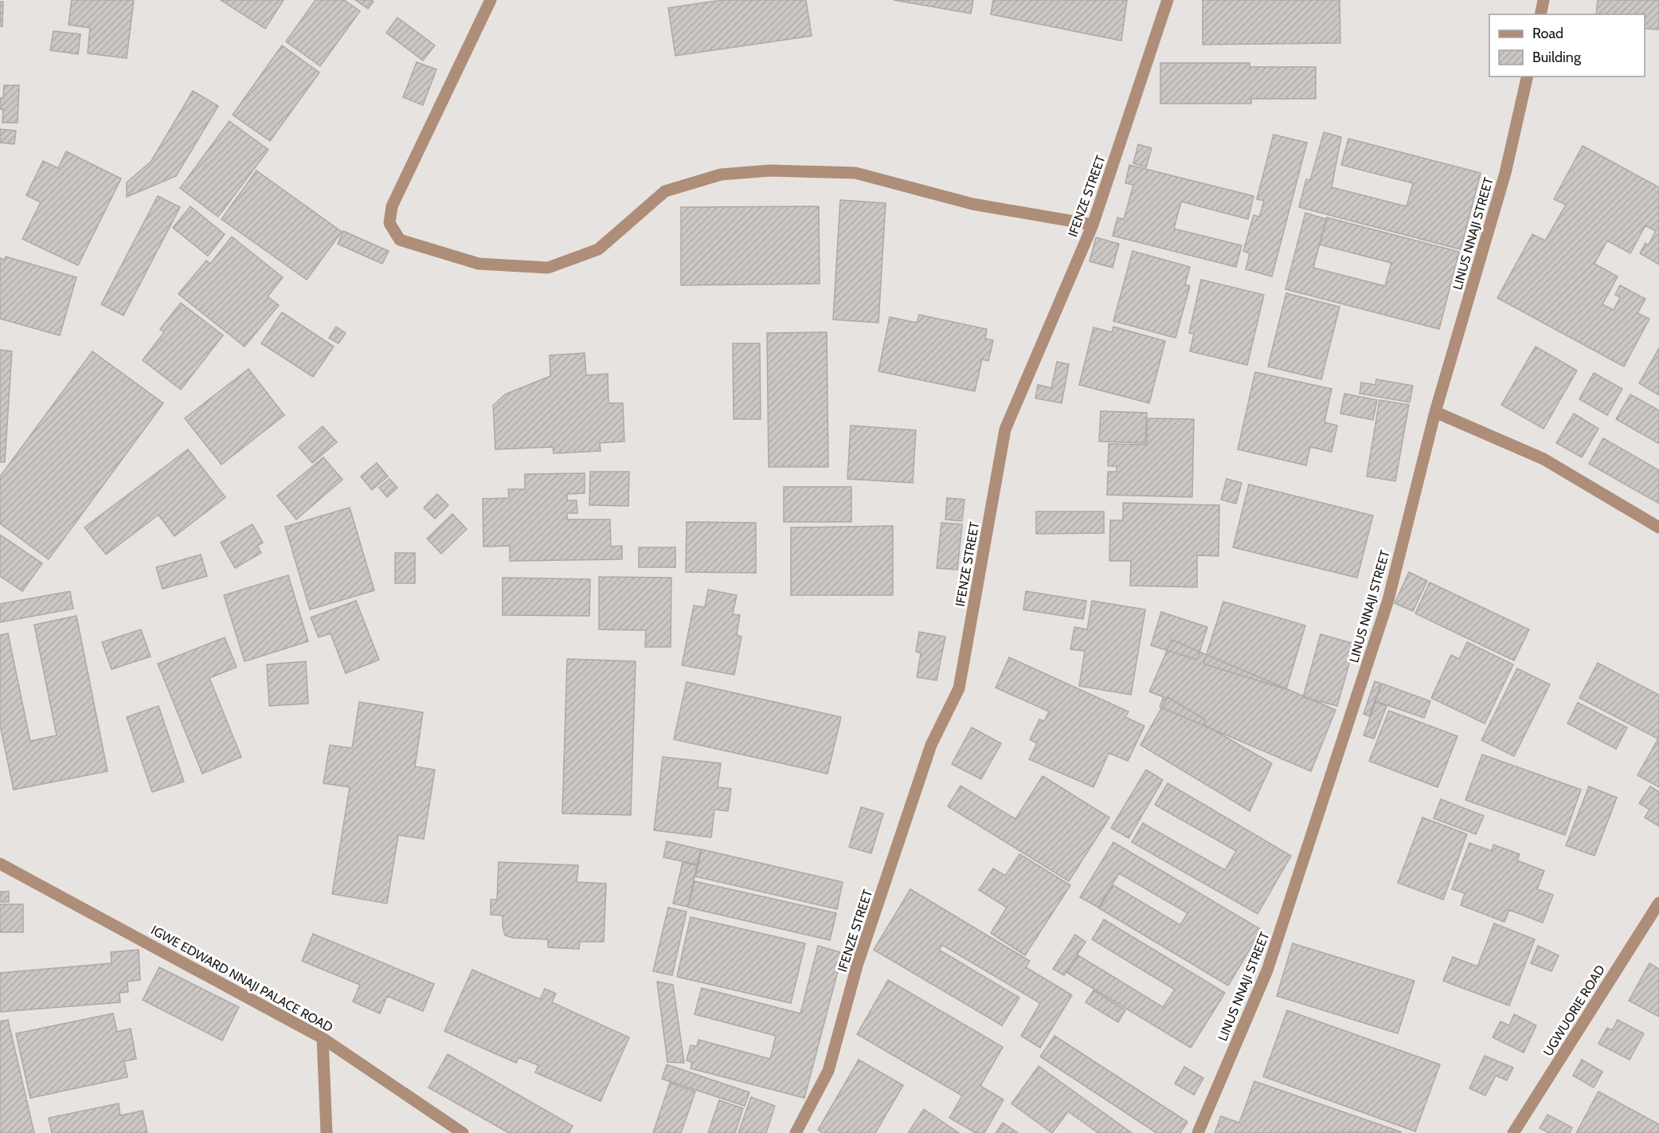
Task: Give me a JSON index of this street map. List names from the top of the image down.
{
  "streets": {
    "street": [
      "IFENZE STREET",
      "LINUS NNAJI STREET",
      "IGWE EDWARD NNAJI PALACE ROAD",
      "UGWUORIE ROAD"
    ]
  },
  "legend": ["Road", "Building"]
}
